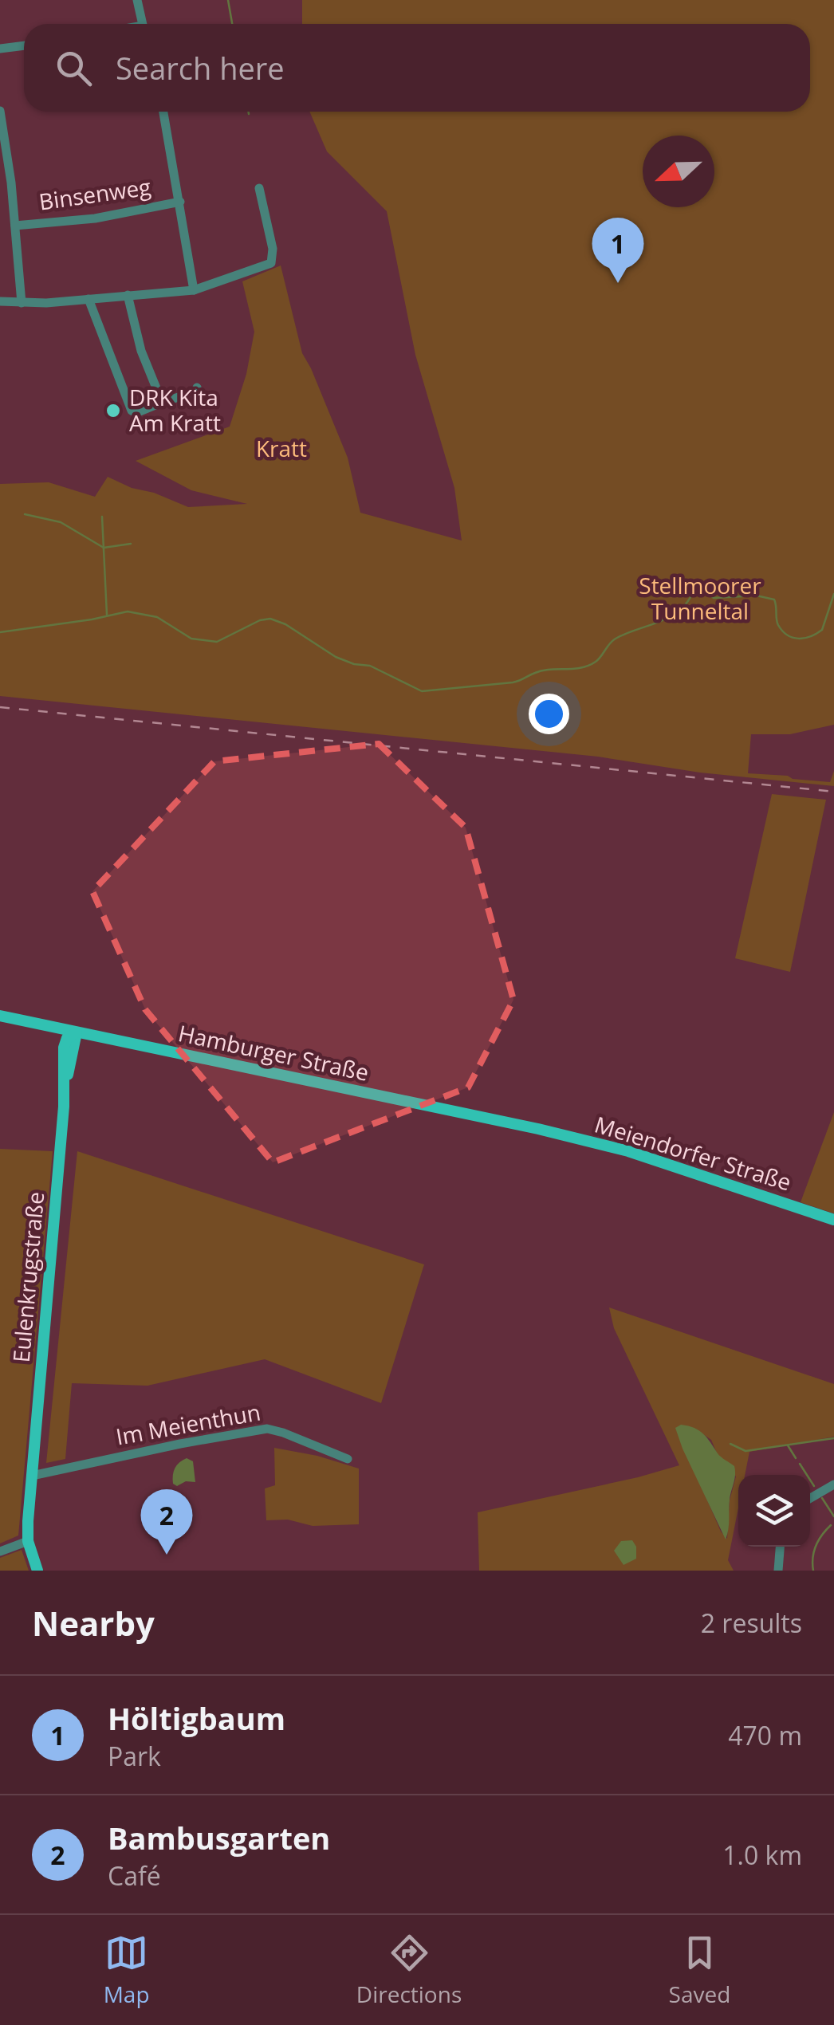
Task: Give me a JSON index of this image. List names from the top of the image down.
{
  "streets": {
    "main road": ["Hamburger Straße", "Meiendorfer Straße", "Eulenkrugstraße"],
    "street": ["Binsenweg", "Im Meienthun"]
  },
  "crossings": [
    ["Hamburger Straße", "Meiendorfer Straße"],
    ["Hamburger Straße", "Eulenkrugstraße"],
    ["Eulenkrugstraße", "Im Meienthun"]
  ],
  "parks": ["Kratt", "Stellmoorer Tunneltal"],
  "places": ["DRK Kita Am Kratt"],
  "north": "left",
  "page": {
    "search": "Search here",
    "pins": ["1", "2"],
    "heading": ["Nearby", "2 results"],
    "list": [
      {
        "mark": "1",
        "name": "Höltigbaum",
        "note": "Park",
        "value": "470 m"
      },
      {
        "mark": "2",
        "name": "Bambusgarten",
        "note": "Café",
        "value": "1.0 km"
      }
    ],
    "nav": ["Map", "Directions", "Saved"]
  }
}
